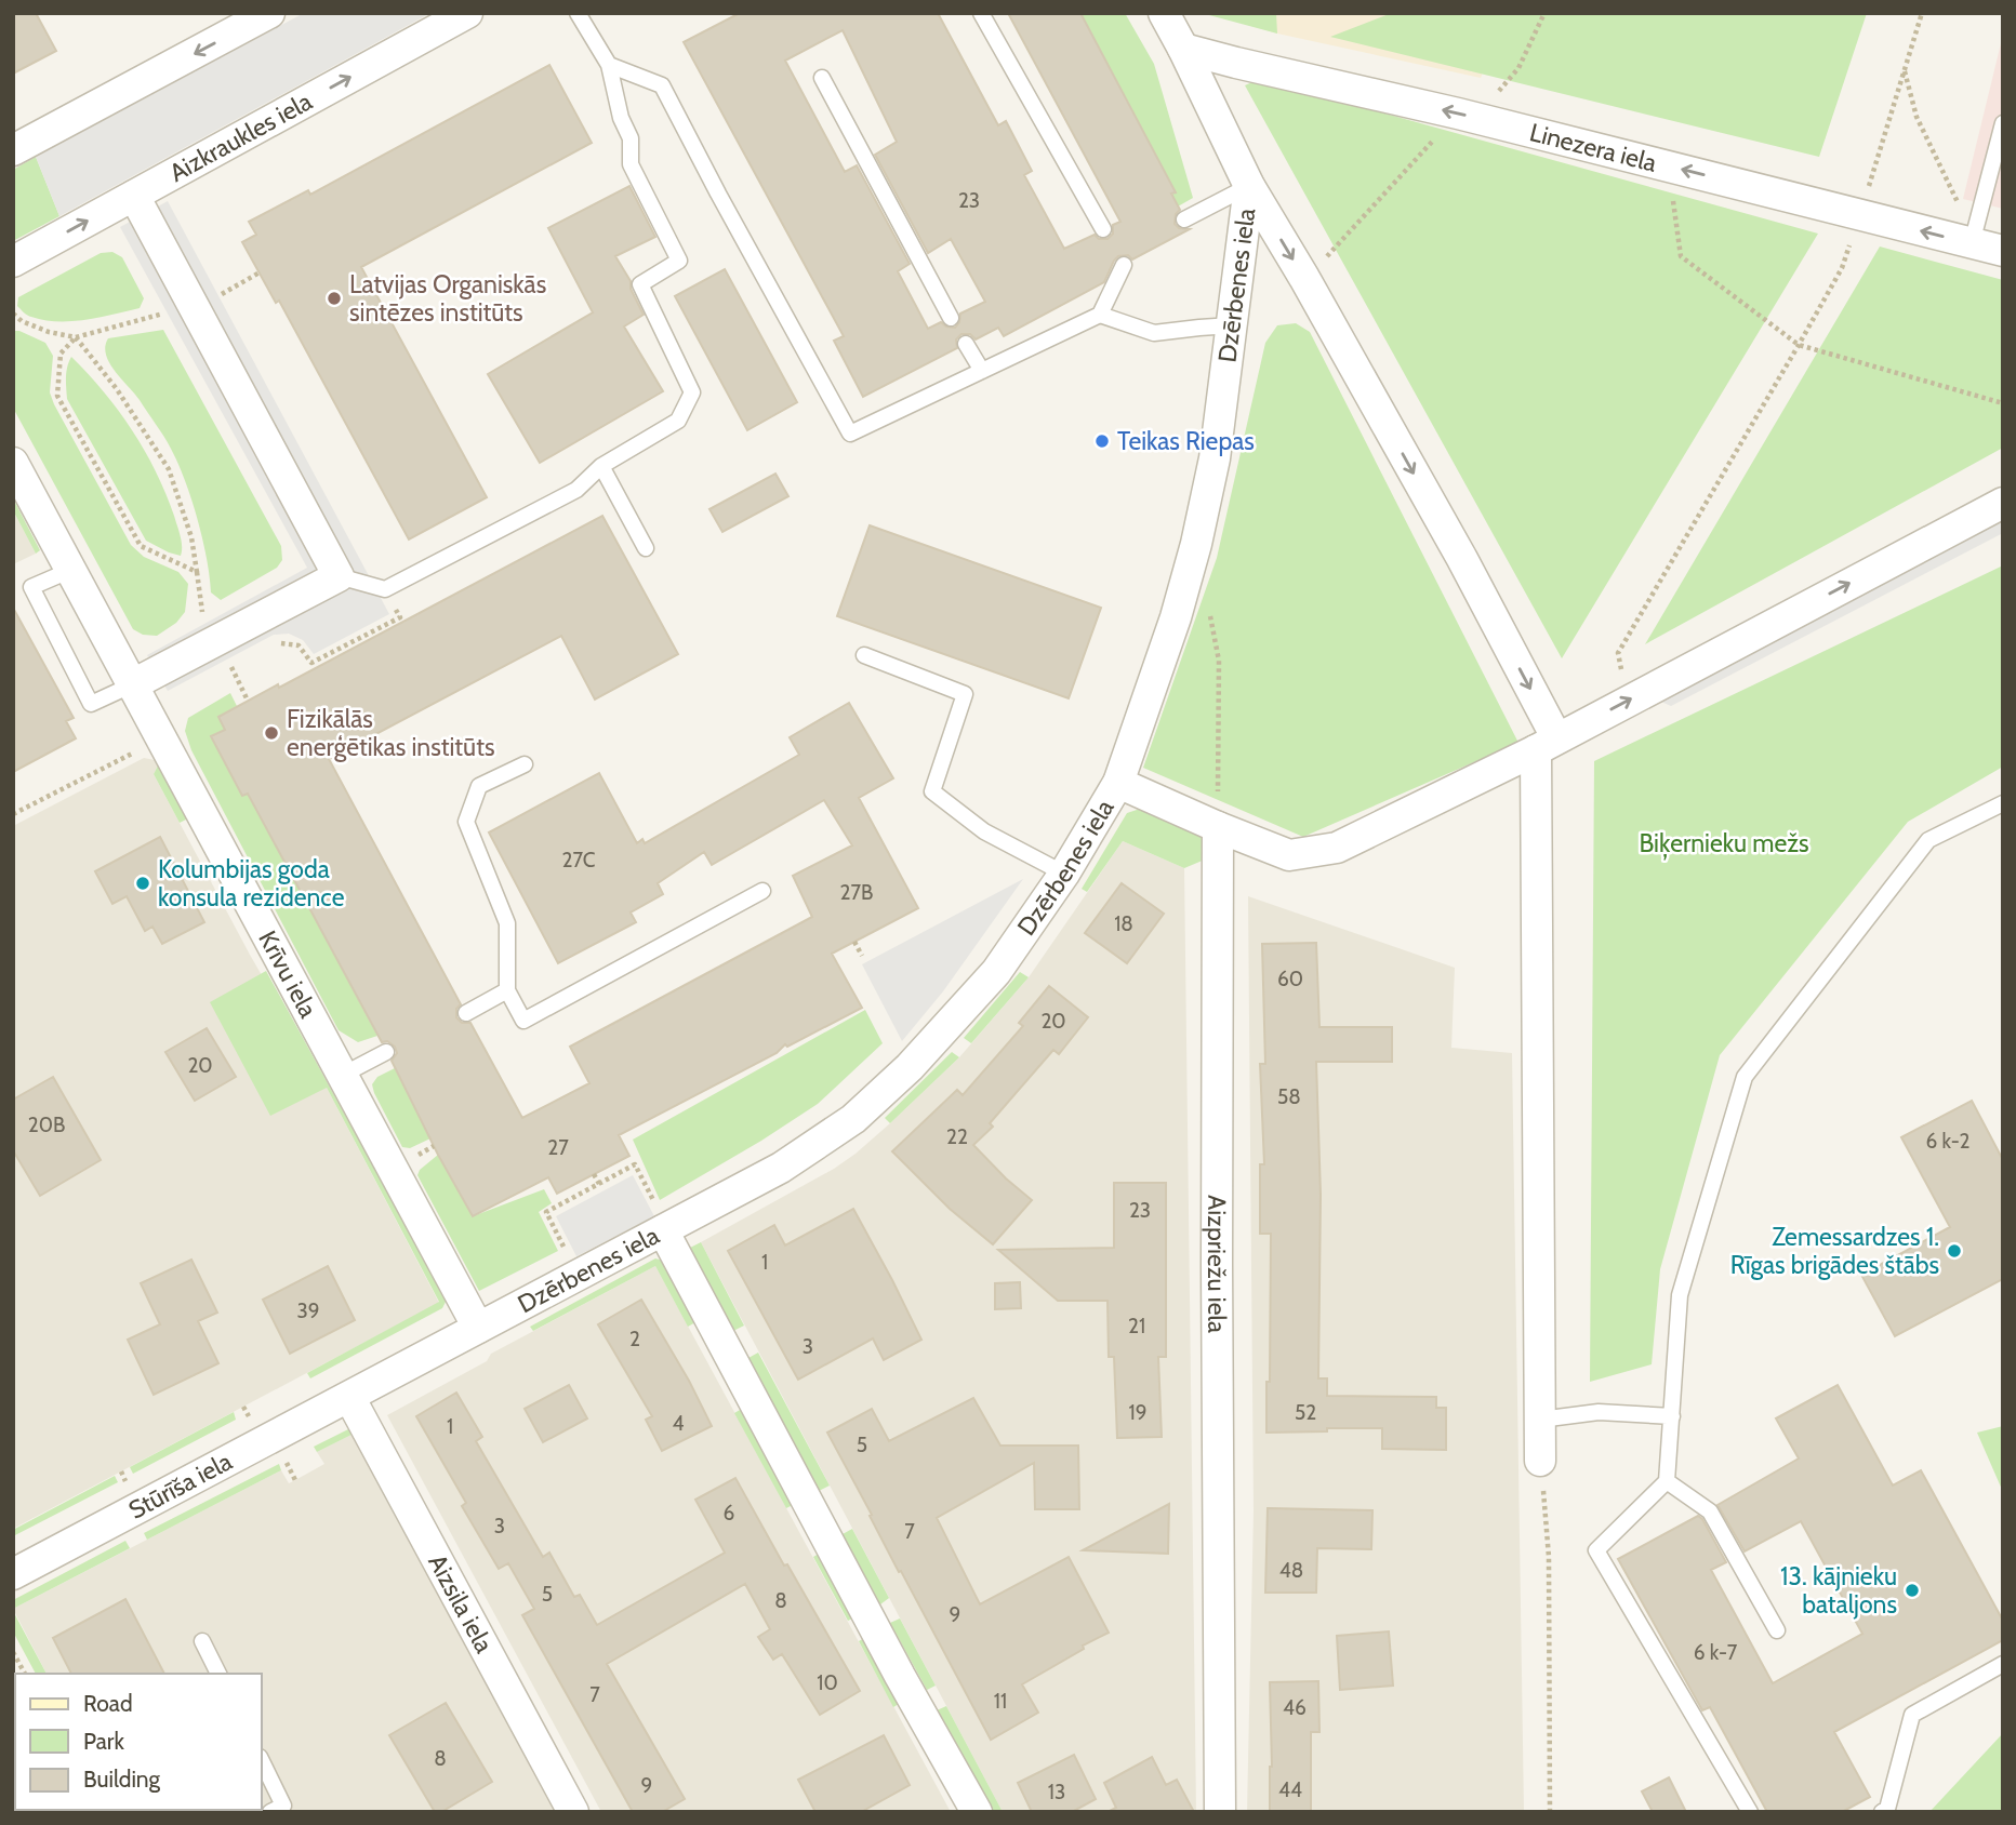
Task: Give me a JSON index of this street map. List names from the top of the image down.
{
  "streets": {
    "street": [
      "Aizkraukles iela",
      "Linezera iela",
      "Dzērbenes iela",
      "Krīvu iela",
      "Aizpriežu iela",
      "Stūrīša iela",
      "Aizsila iela"
    ]
  },
  "crossings": [
    ["Linezera iela", "Dzērbenes iela"],
    ["Dzērbenes iela", "Krīvu iela"],
    ["Dzērbenes iela", "Stūrīša iela"],
    ["Dzērbenes iela", "Aizsila iela"],
    ["Stūrīša iela", "Aizsila iela"]
  ],
  "one_way": ["Linezera iela"],
  "parks": ["Biķernieku mežs"],
  "places": [
    "Latvijas Organiskās sintēzes institūts",
    "Teikas Riepas",
    "Fizikālās enerģētikas institūts",
    "Kolumbijas goda konsula rezidence",
    "Zemessardzes 1. Rīgas brigādes štābs",
    "13. kājnieku bataljons"
  ],
  "house_numbers": [
    "23",
    "27C",
    "27B",
    "18",
    "60",
    "20",
    "20",
    "58",
    "20B",
    "22",
    "6 k-2",
    "27",
    "23",
    "1",
    "39",
    "21",
    "2",
    "3",
    "19",
    "52",
    "4",
    "1",
    "5",
    "6",
    "3",
    "7",
    "48",
    "5",
    "8",
    "9",
    "6 k-7",
    "10",
    "7",
    "11",
    "46",
    "8",
    "9",
    "44",
    "13"
  ],
  "legend": ["Road", "Park", "Building"]
}
